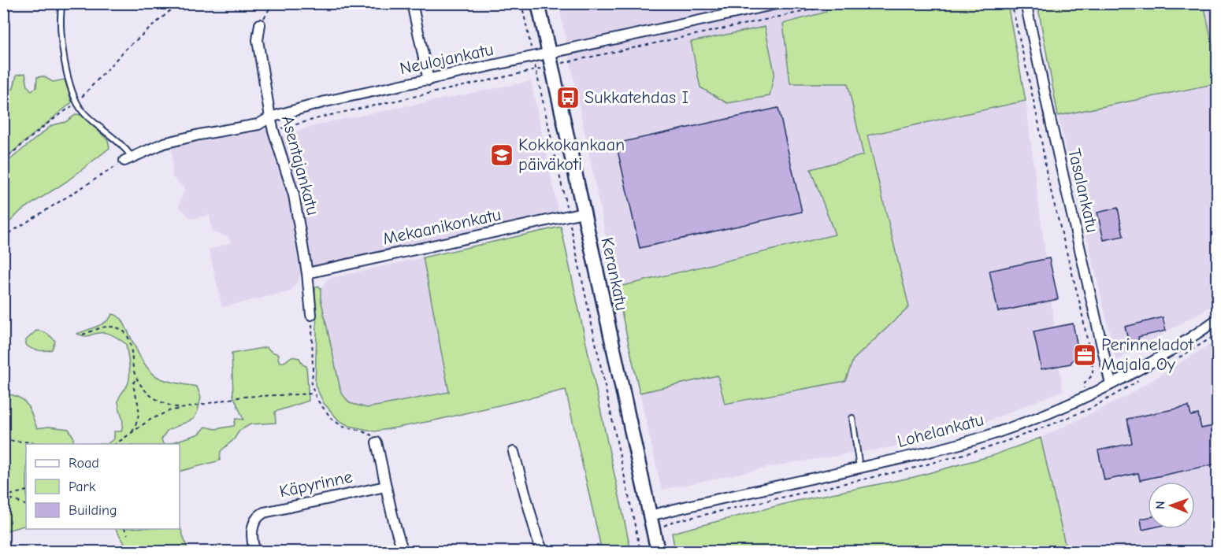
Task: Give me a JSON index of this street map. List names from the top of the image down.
{
  "streets": {
    "street": [
      "Neulojankatu",
      "Asentajankatu",
      "Tasalankatu",
      "Mekaanikonkatu",
      "Kerankatu",
      "Lohelankatu",
      "Käpyrinne"
    ]
  },
  "crossings": [
    ["Neulojankatu", "Asentajankatu"],
    ["Neulojankatu", "Kerankatu"],
    ["Asentajankatu", "Mekaanikonkatu"],
    ["Tasalankatu", "Lohelankatu"],
    ["Mekaanikonkatu", "Kerankatu"],
    ["Kerankatu", "Lohelankatu"]
  ],
  "places": {
    "bus stop": ["Sukkatehdas I"],
    "school or university": ["Kokkokankaan päiväkoti"],
    "office": ["Perinneladot Majala Oy"]
  },
  "legend": ["Road", "Park", "Building"],
  "north": "left"
}
